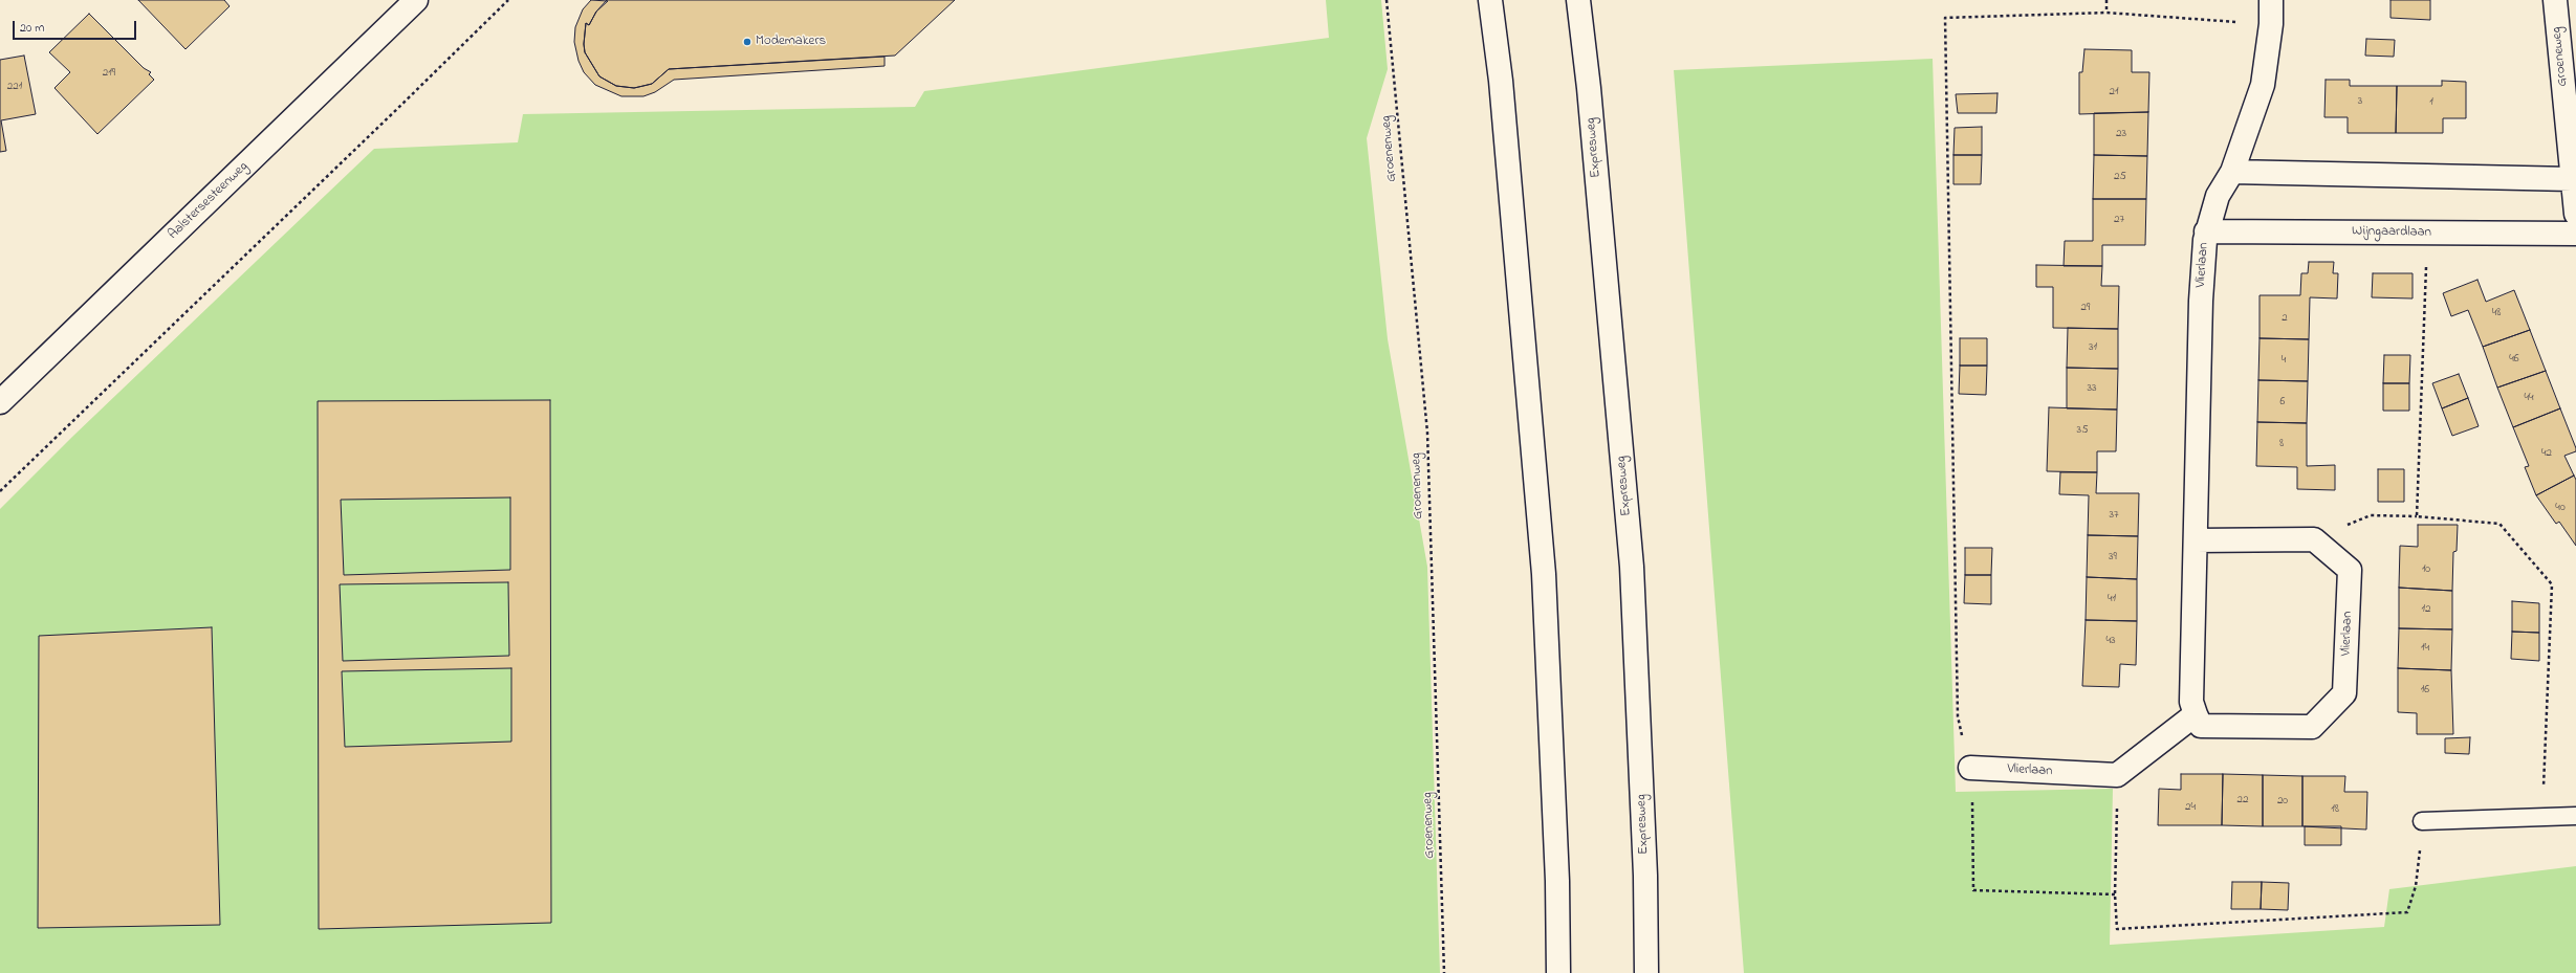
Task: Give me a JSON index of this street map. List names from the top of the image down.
{
  "streets": {
    "main road": [
      "Groeneweg",
      "Expresweg",
      "Aalstersesteenweg",
      "Wijngaardlaan",
      "Vlierlaan"
    ],
    "path": ["Groenenweg"]
  },
  "crossings": [
    ["Wijngaardlaan", "Vlierlaan"]
  ],
  "places": ["Modemakers"],
  "house_numbers": [
    "219",
    "221",
    "21",
    "3",
    "1",
    "23",
    "25",
    "27",
    "29",
    "48",
    "2",
    "31",
    "46",
    "4",
    "33",
    "44",
    "6",
    "35",
    "8",
    "42",
    "40",
    "37",
    "39",
    "10",
    "41",
    "12",
    "43",
    "14",
    "16",
    "22",
    "20",
    "24",
    "18"
  ],
  "scale_bar": "20 m"
}
